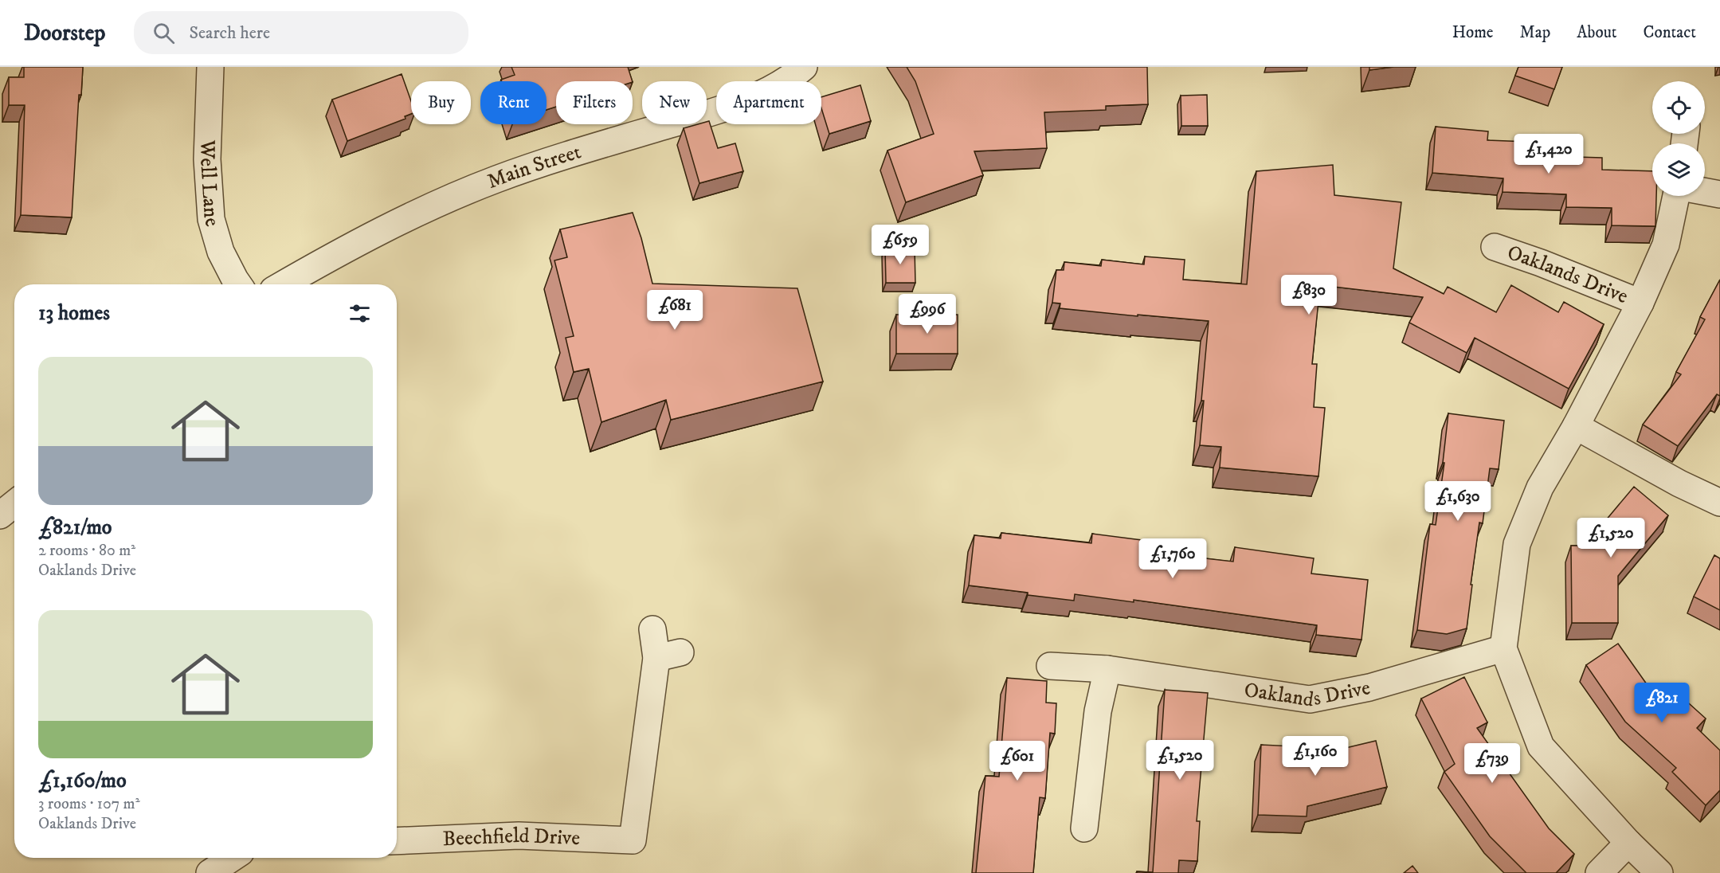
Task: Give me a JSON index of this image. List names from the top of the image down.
{
  "streets": {
    "street": [
      "Main Street",
      "Well Lane",
      "Oaklands Drive",
      "Beechfield Drive"
    ]
  },
  "page": {
    "header": "Doorstep",
    "search": "Search here",
    "nav": [
      "Home",
      "Map",
      "About",
      "Contact"
    ],
    "chip": [
      "Buy",
      "Rent",
      "Filters",
      "New",
      "Apartment"
    ],
    "price": [
      "£1,420",
      "£659",
      "£830",
      "£681",
      "£996",
      "£1,630",
      "£1,520",
      "£1,760",
      "£821",
      "£1,160",
      "£1,520",
      "£601",
      "£739"
    ],
    "heading": "13 homes",
    "list": [
      {
        "name": "£821/mo",
        "note": "2 rooms · 80 m² · Oaklands Drive"
      },
      {
        "name": "£1,160/mo",
        "note": "3 rooms · 107 m² · Oaklands Drive"
      }
    ]
  }
}
